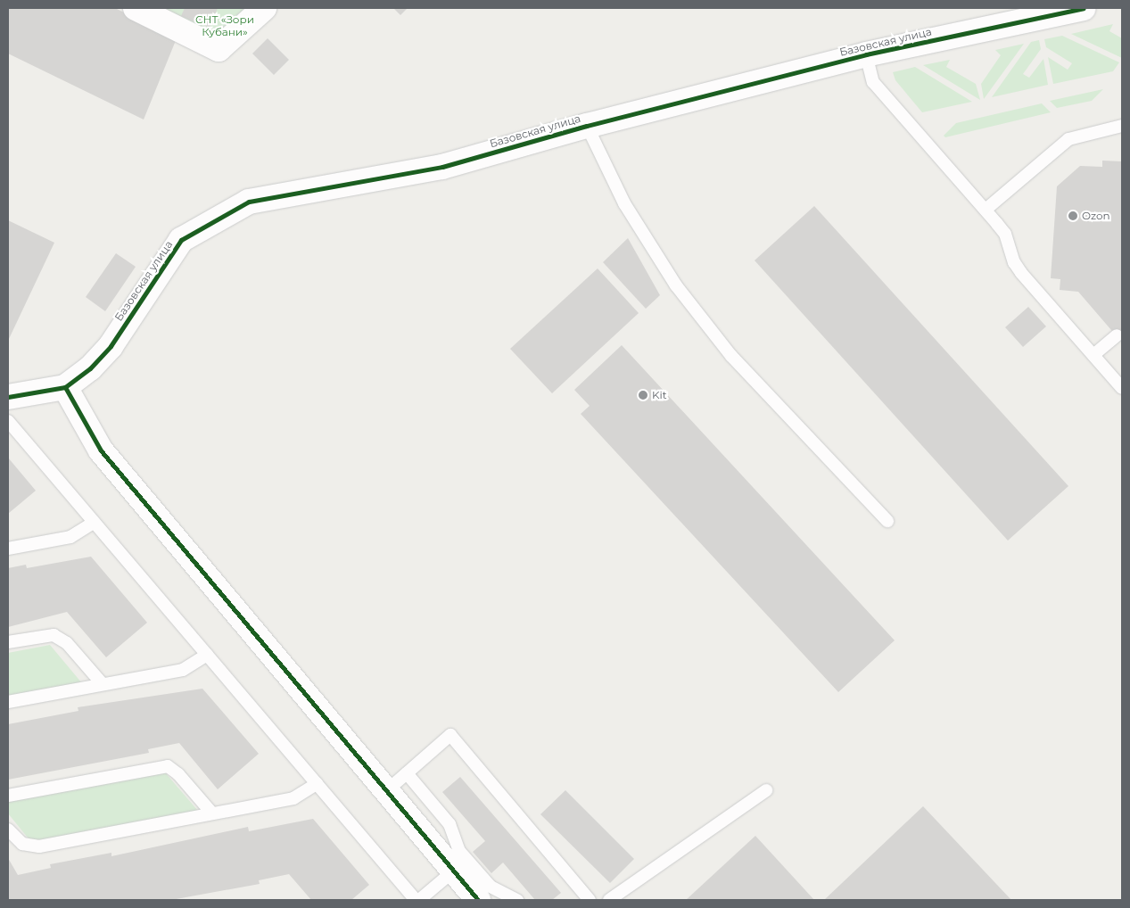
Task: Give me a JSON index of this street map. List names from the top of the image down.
{
  "streets": {
    "street": ["Базовская улица"]
  },
  "parks": ["СНТ «Зори Кубани»"],
  "places": ["Ozon", "Kit"]
}
